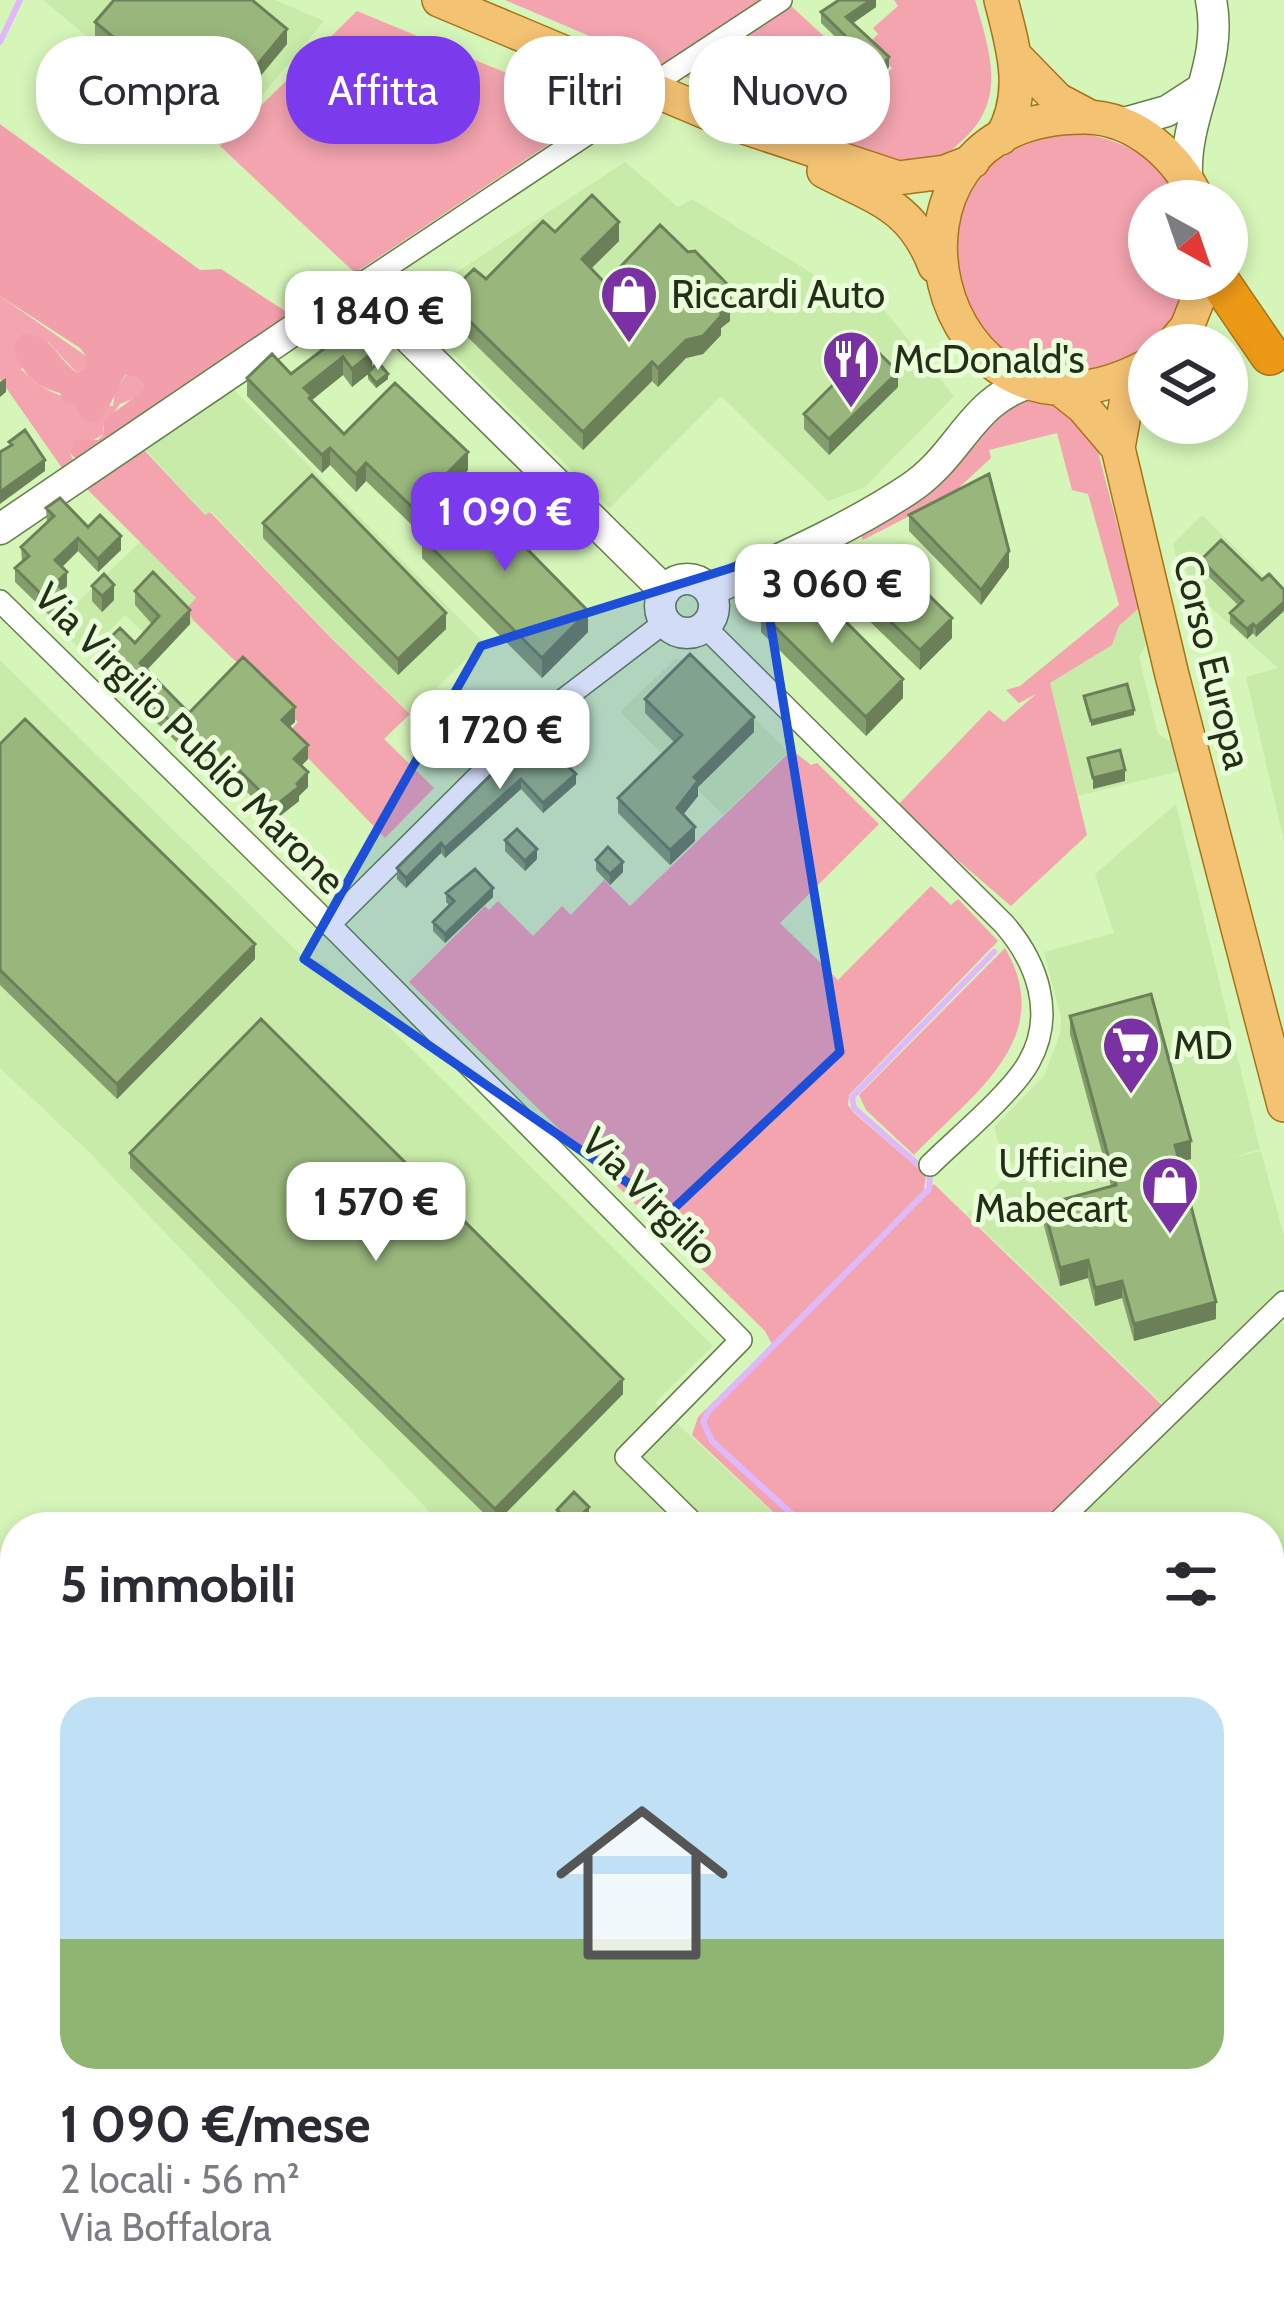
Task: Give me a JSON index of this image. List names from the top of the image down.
{
  "streets": {
    "main road": ["Corso Europa"],
    "street": ["Via Virgilio Publio Marone", "Via Virgilio"]
  },
  "crossings": [
    ["Via Virgilio Publio Marone", "Via Virgilio"]
  ],
  "places": {
    "shop": ["Riccardi Auto", "Ufficine Mabecart"],
    "restaurant": ["McDonald's"],
    "supermarket": ["MD"]
  },
  "north": "bottom right",
  "page": {
    "chip": [
      "Compra",
      "Affitta",
      "Filtri",
      "Nuovo"
    ],
    "price": [
      "1 840 €",
      "1 090 €",
      "3 060 €",
      "1 720 €",
      "1 570 €"
    ],
    "heading": "5 immobili",
    "list": [
      {
        "name": "1 090 €/mese",
        "note": "2 locali · 56 m² · Via Boffalora"
      }
    ]
  }
}
